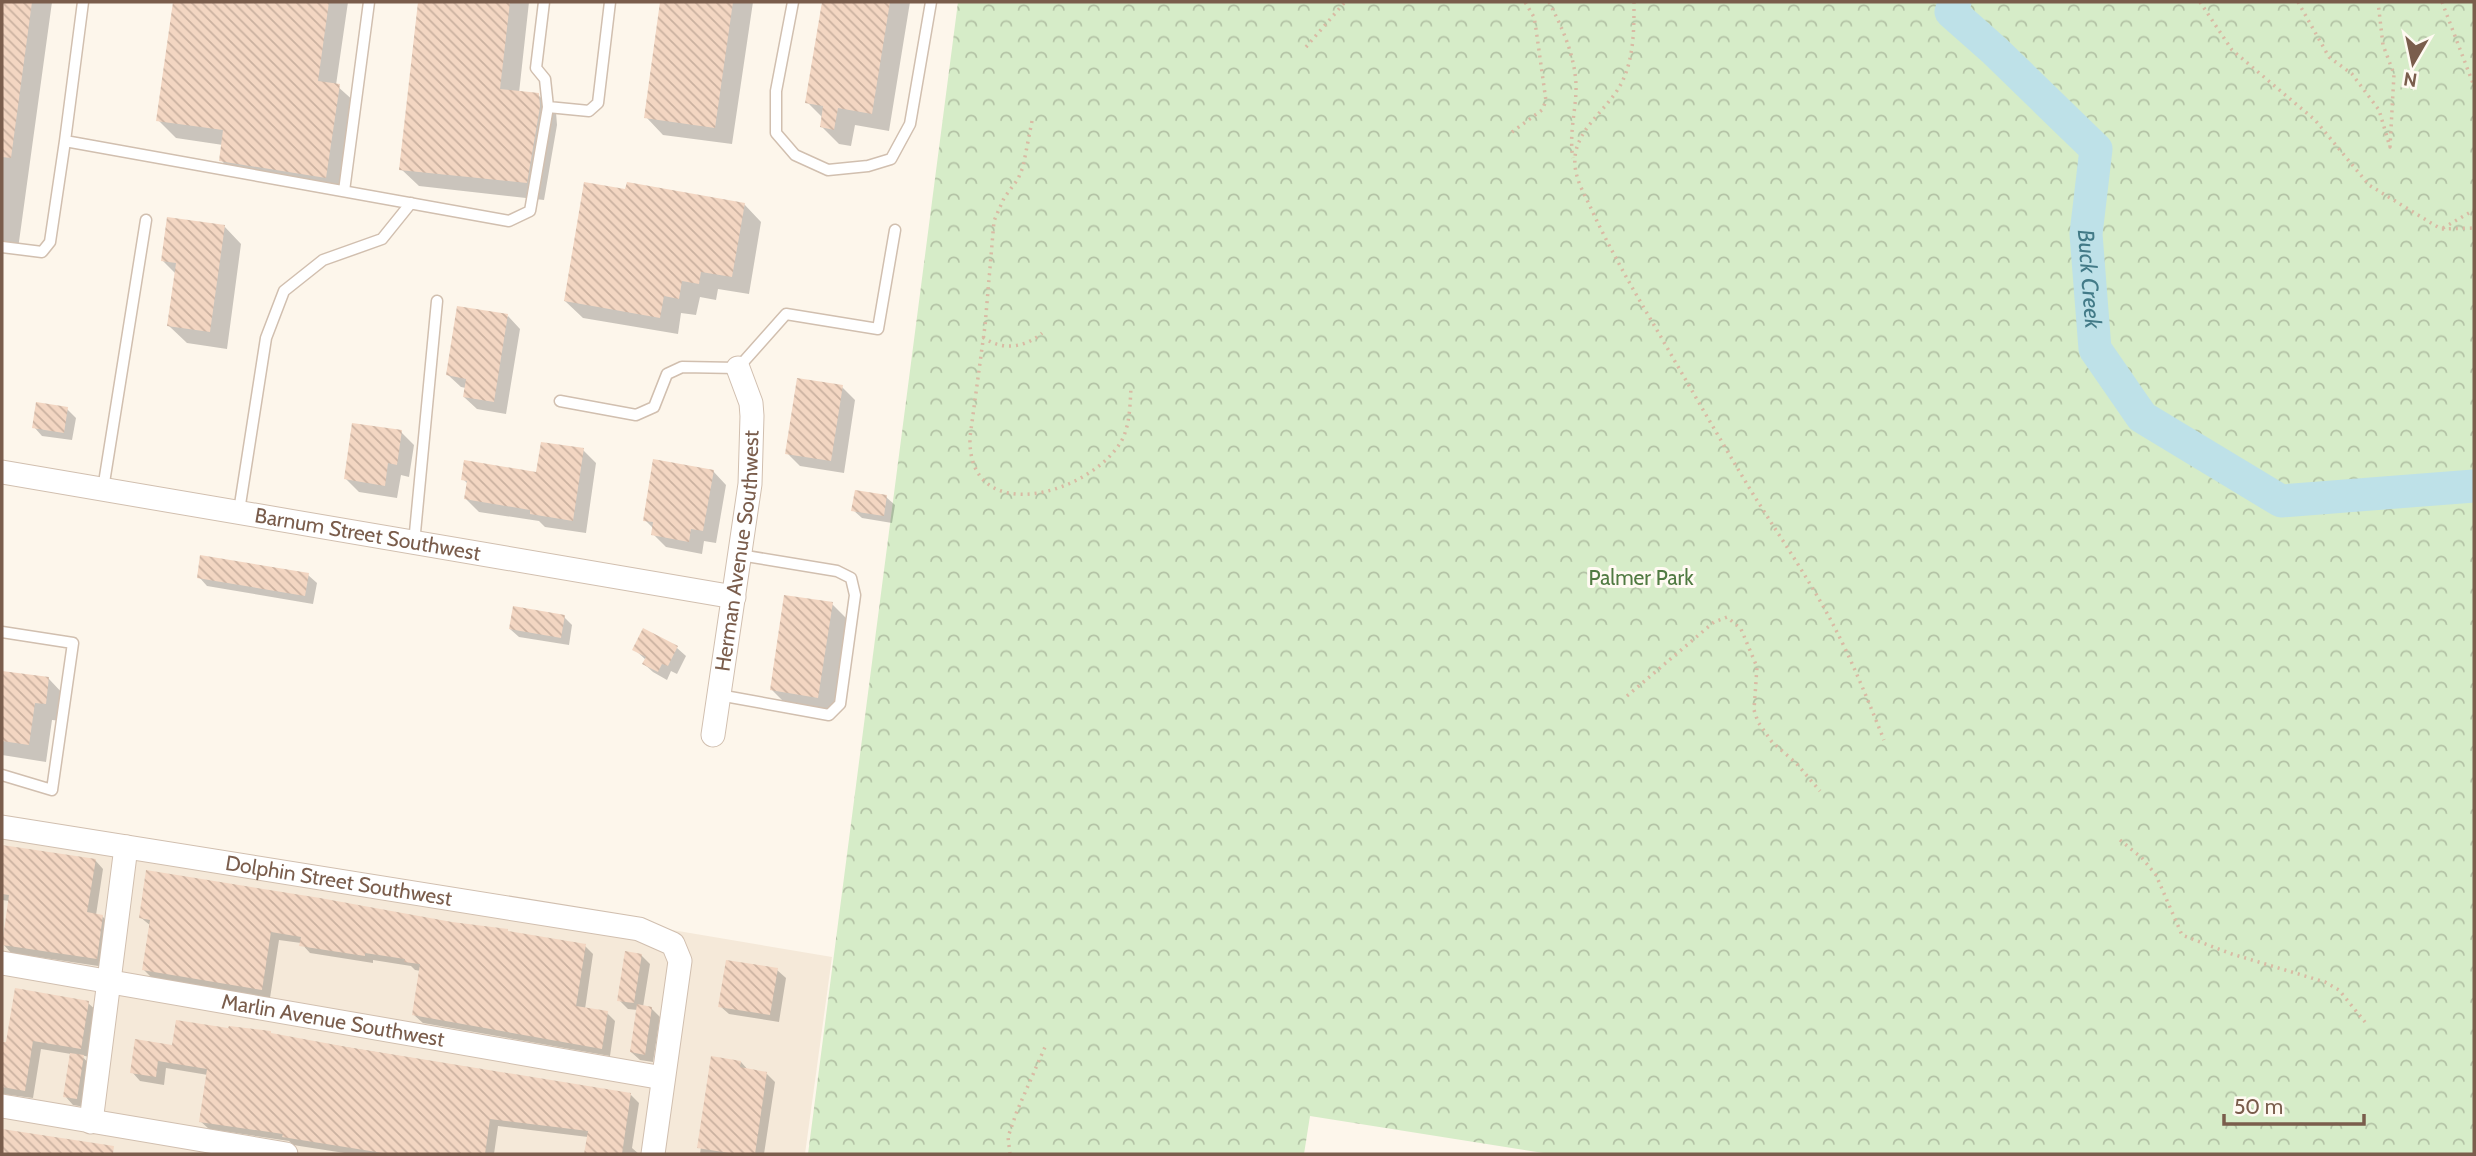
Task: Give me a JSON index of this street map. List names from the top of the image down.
{
  "streets": {
    "street": [
      "Barnum Street Southwest",
      "Herman Avenue Southwest",
      "Dolphin Street Southwest",
      "Marlin Avenue Southwest"
    ]
  },
  "crossings": [
    ["Barnum Street Southwest", "Herman Avenue Southwest"],
    ["Dolphin Street Southwest", "Marlin Avenue Southwest"]
  ],
  "water": ["Buck Creek"],
  "parks": ["Palmer Park"],
  "scale_bar": "50 m",
  "north": "bottom"
}
